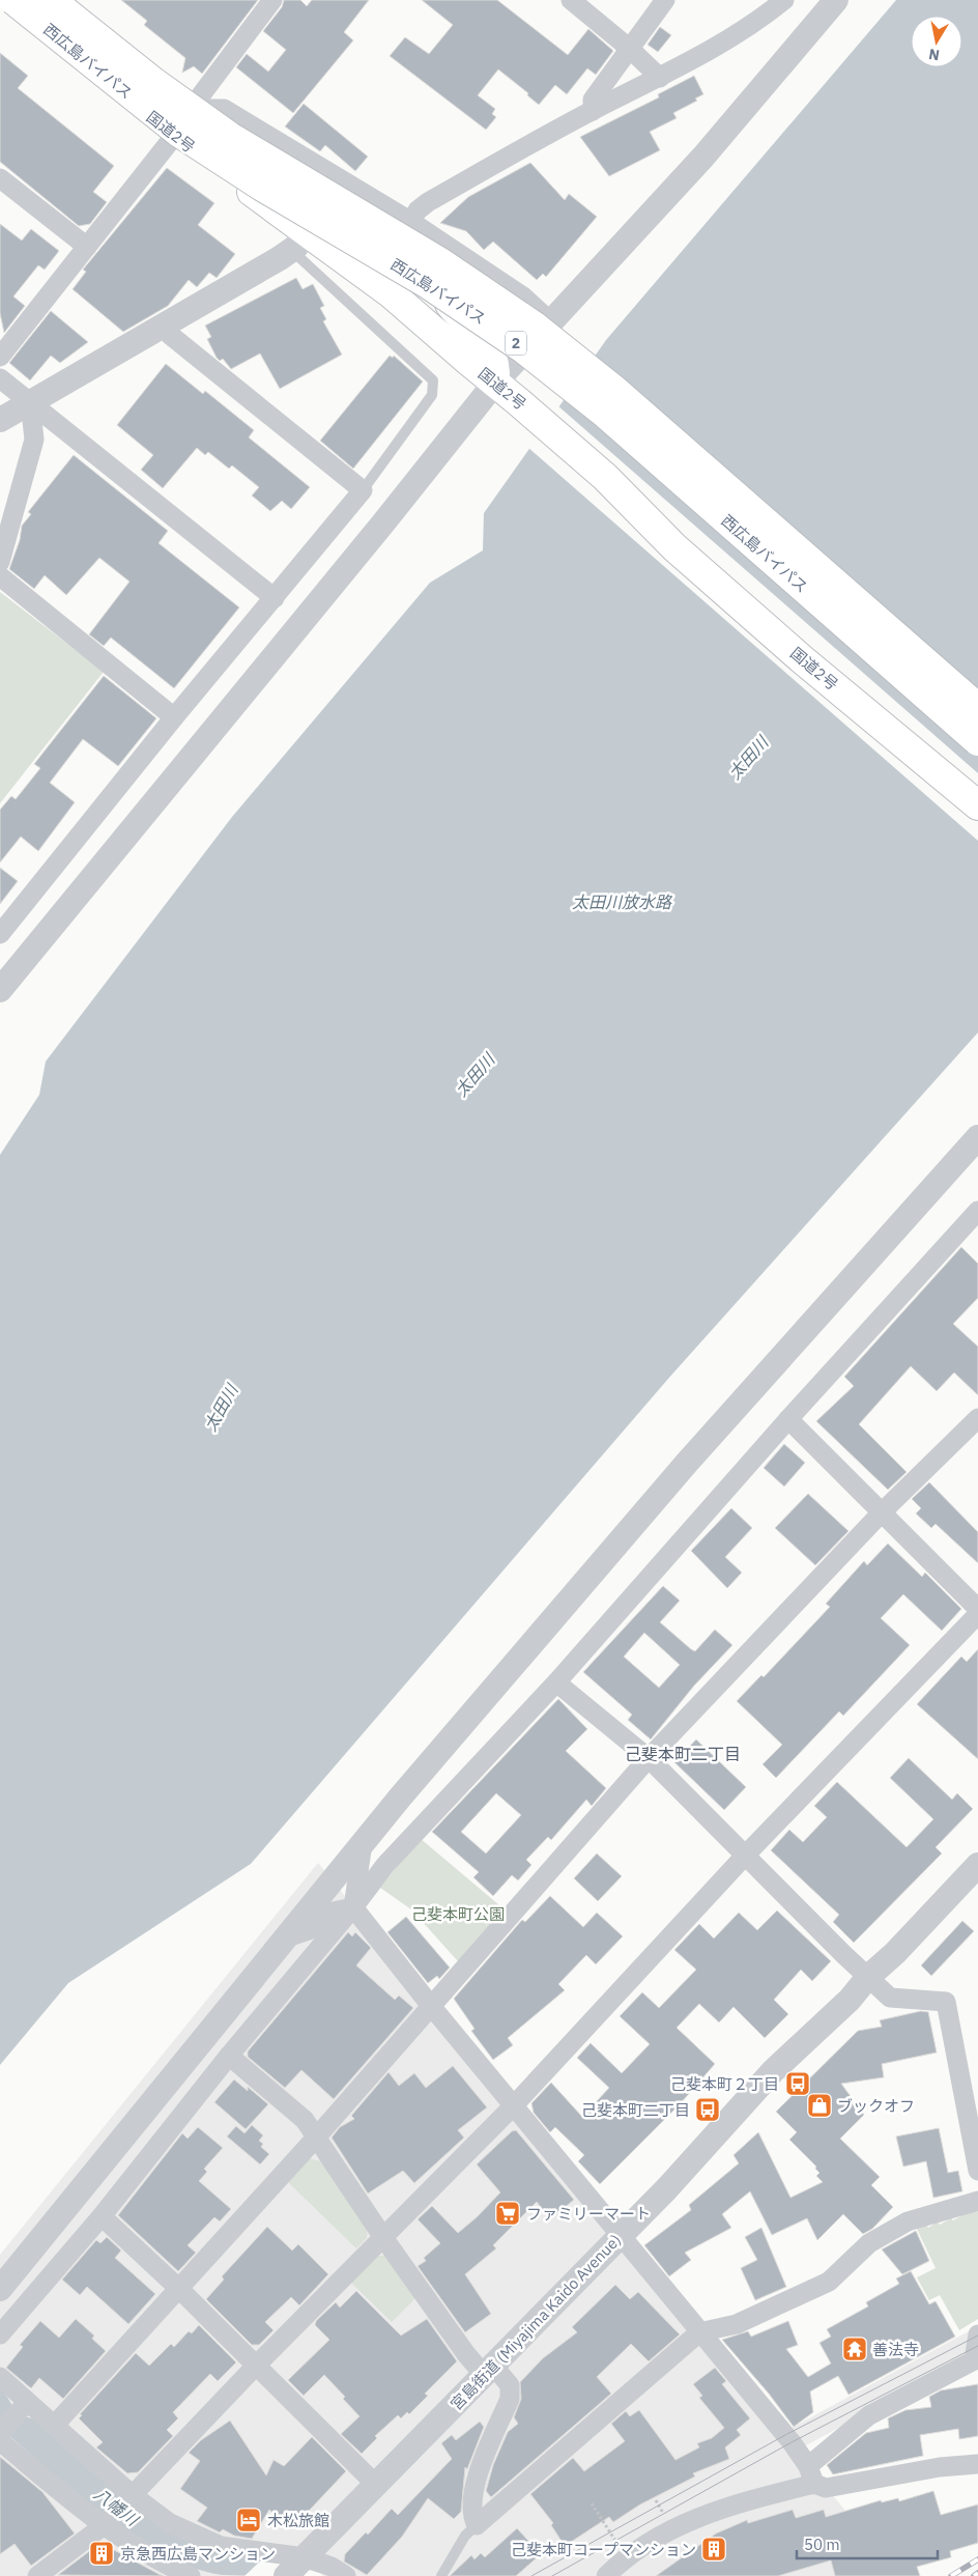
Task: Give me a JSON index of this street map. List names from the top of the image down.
{
  "streets": {
    "highway": ["西広島バイパス", "国道2号", "2"],
    "street": ["宮島街道 (Miyajima Kaido Avenue)"]
  },
  "crossings": [
    ["西広島バイパス", "国道2号"]
  ],
  "districts": ["己斐本町二丁目"],
  "water": ["太田川", "太田川放水路", "八幡川"],
  "parks": ["己斐本町公園"],
  "places": {
    "bus stop": ["己斐本町２丁目", "己斐本町二丁目"],
    "shop": ["ブックオフ"],
    "supermarket": ["ファミリーマート"],
    "temple": ["善法寺"],
    "hotel": ["木松旅館"],
    "building": ["己斐本町コープマンション", "京急西広島マンション"]
  },
  "scale_bar": "50 m",
  "north": "bottom"
}
